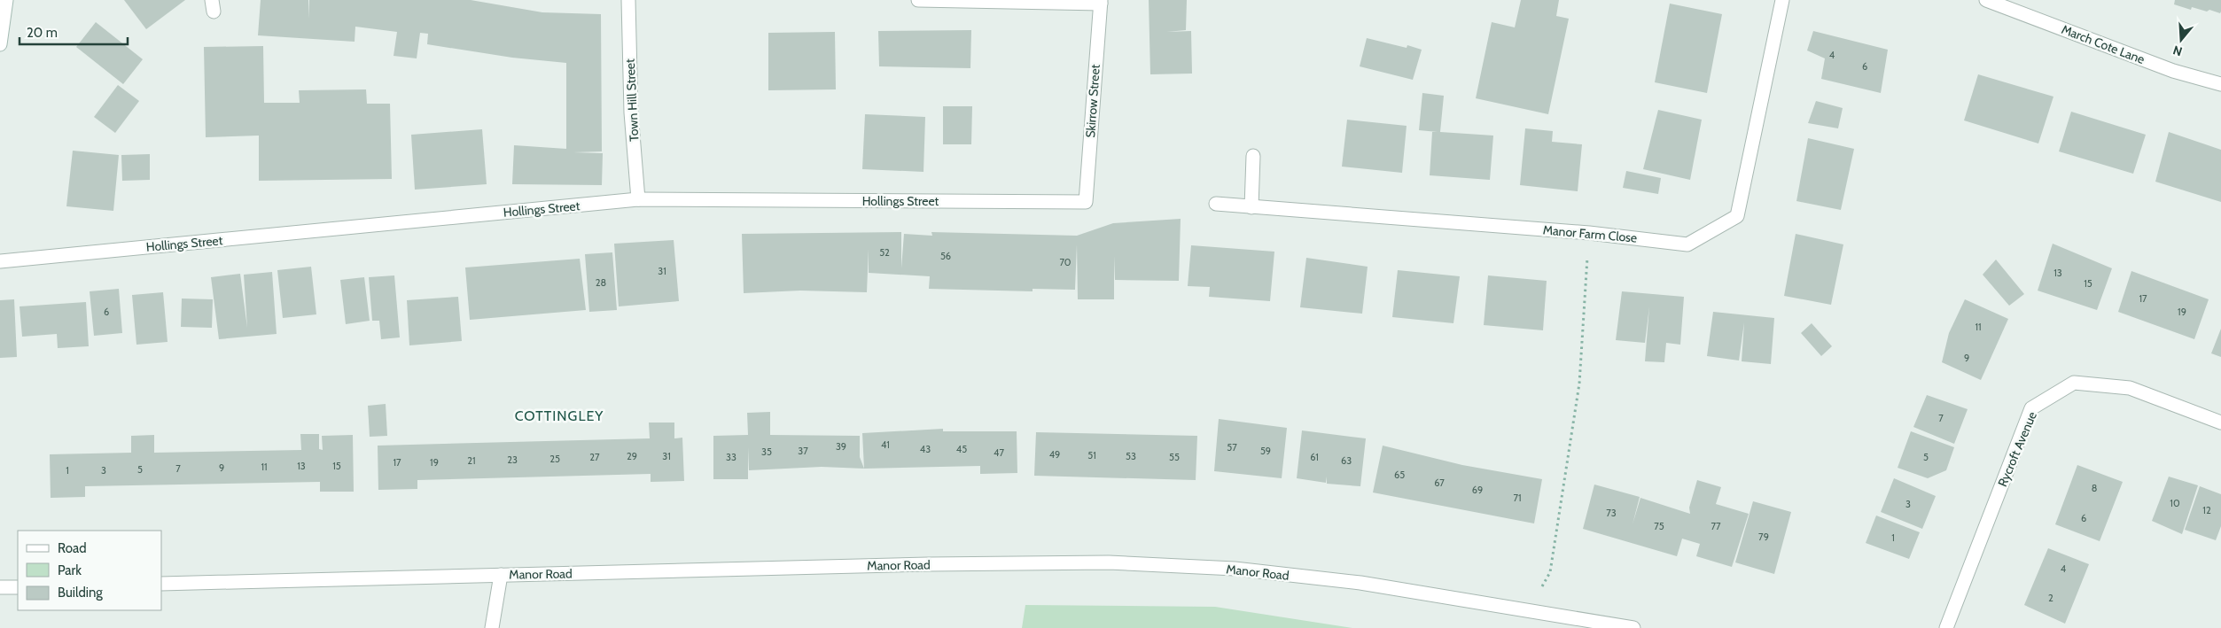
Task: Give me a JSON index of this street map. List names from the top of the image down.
{
  "streets": {
    "street": [
      "March Cote Lane",
      "Town Hill Street",
      "Skirrow Street",
      "Hollings Street",
      "Manor Farm Close",
      "Rycroft Avenue",
      "Manor Road"
    ]
  },
  "crossings": [
    ["Town Hill Street", "Hollings Street"],
    ["Skirrow Street", "Hollings Street"]
  ],
  "districts": ["COTTINGLEY"],
  "house_numbers": [
    "4",
    "6",
    "52",
    "56",
    "70",
    "31",
    "13",
    "28",
    "15",
    "17",
    "6",
    "19",
    "11",
    "9",
    "7",
    "41",
    "39",
    "57",
    "43",
    "45",
    "37",
    "59",
    "35",
    "47",
    "49",
    "51",
    "29",
    "31",
    "53",
    "27",
    "33",
    "55",
    "61",
    "5",
    "25",
    "23",
    "21",
    "63",
    "17",
    "19",
    "13",
    "15",
    "11",
    "9",
    "7",
    "5",
    "1",
    "3",
    "65",
    "67",
    "8",
    "69",
    "71",
    "10",
    "3",
    "12",
    "73",
    "6",
    "75",
    "77",
    "79",
    "1",
    "4",
    "2"
  ],
  "legend": ["Road", "Park", "Building"],
  "scale_bar": "20 m",
  "north": "bottom"
}
